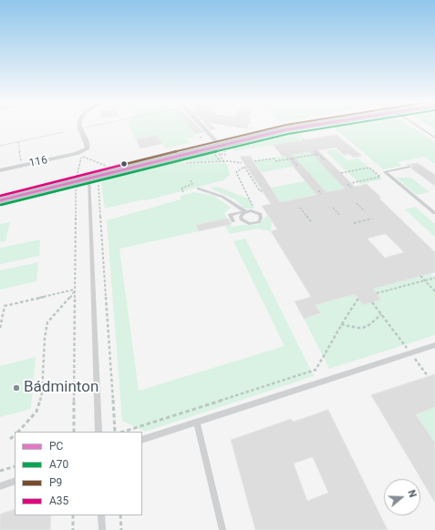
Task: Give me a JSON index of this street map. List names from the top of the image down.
{
  "streets": {
    "street": ["116"]
  },
  "places": ["Bádminton"],
  "lines": [
    "transit line PC",
    "transit line A70",
    "transit line P9",
    "transit line A35"
  ],
  "legend": [
    "PC",
    "A70",
    "P9",
    "A35"
  ],
  "north": "right"
}
